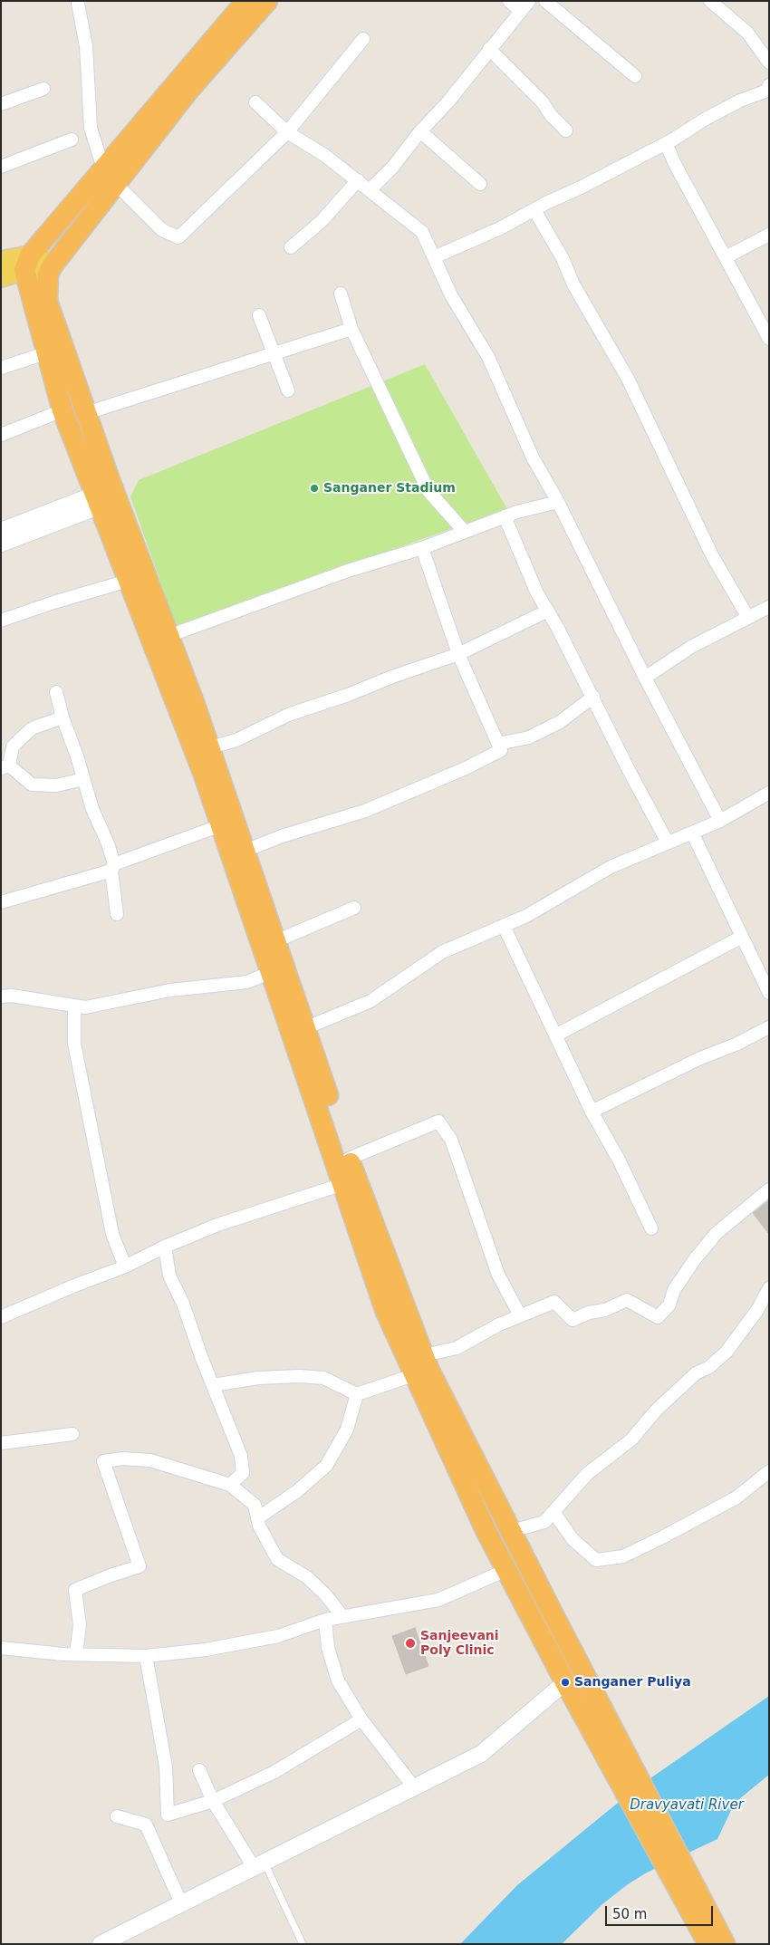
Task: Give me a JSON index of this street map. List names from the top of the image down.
{
  "water": ["Dravyavati River"],
  "places": ["Sanganer Stadium", "Sanjeevani Poly Clinic", "Sanganer Puliya"],
  "scale_bar": "50 m"
}
